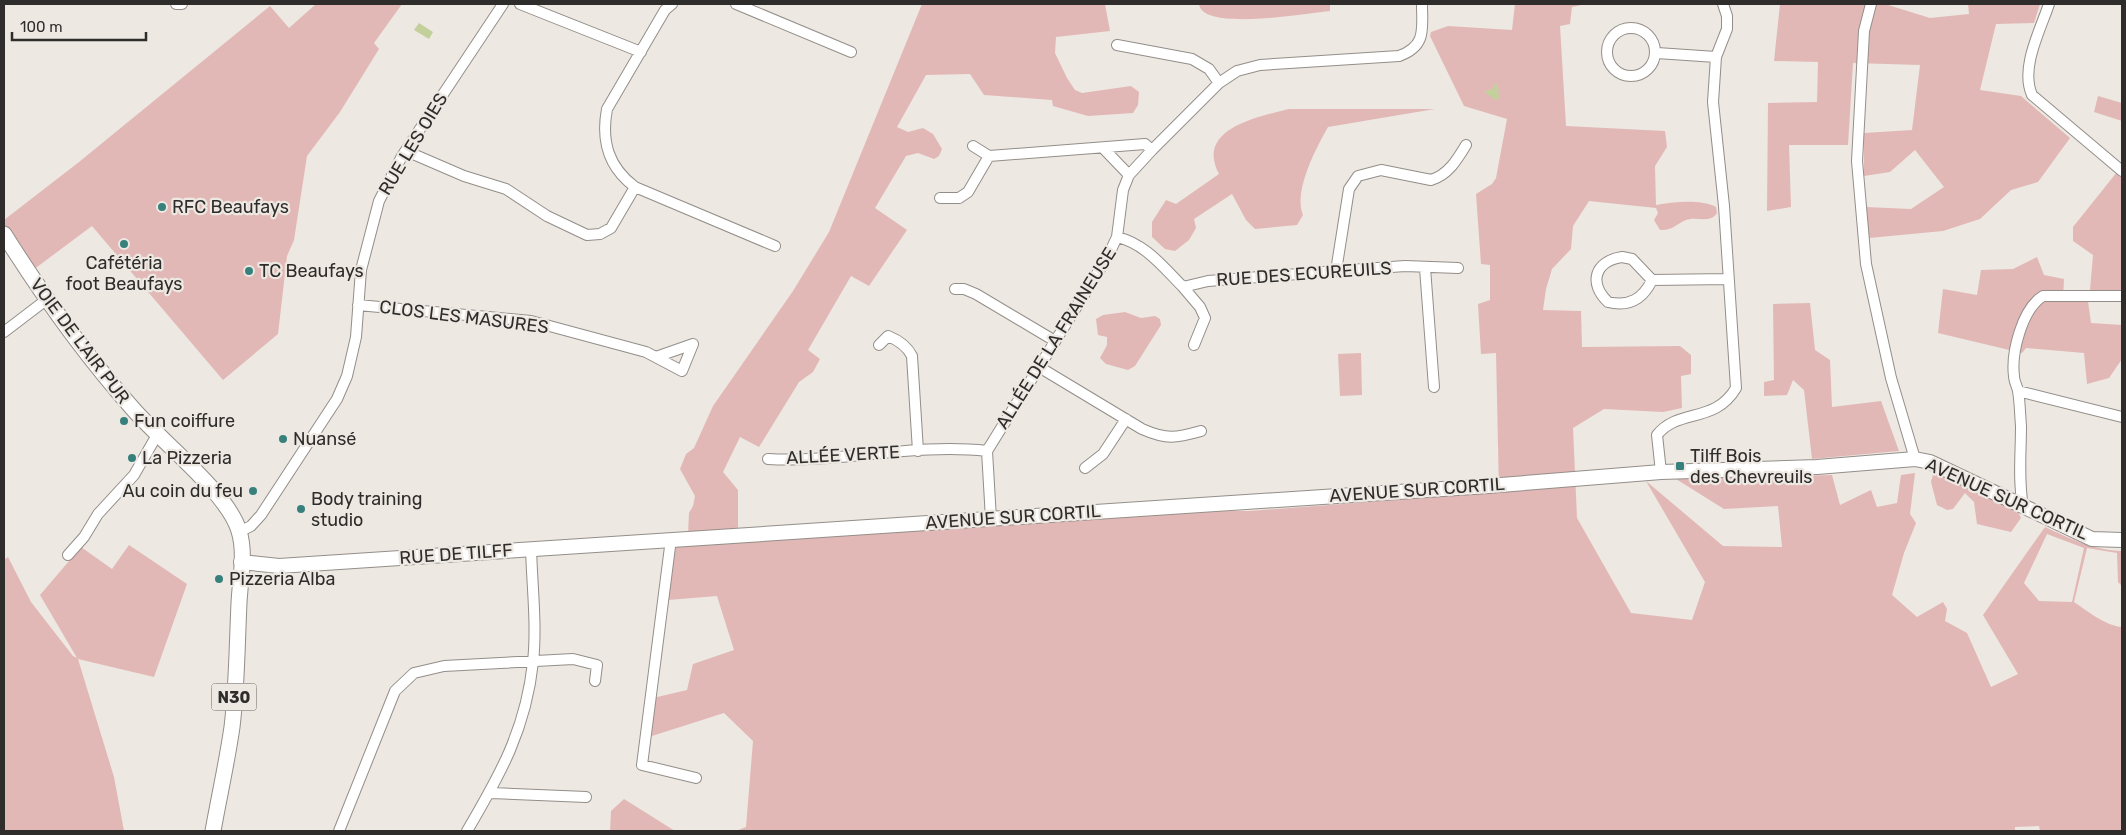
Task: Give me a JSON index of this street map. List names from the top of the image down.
{
  "streets": {
    "main road": [
      "VOIE DE L'AIR PUR",
      "AVENUE SUR CORTIL",
      "RUE DE TILFF",
      "N30"
    ],
    "street": [
      "RUE LES OIES",
      "RUE DES ECUREUILS",
      "CLOS LES MASURES",
      "ALLÉE DE LA FRAINEUSE",
      "ALLÉE VERTE"
    ]
  },
  "crossings": [
    ["RUE LES OIES", "CLOS LES MASURES"],
    ["RUE LES OIES", "VOIE DE L'AIR PUR"],
    ["RUE DES ECUREUILS", "ALLÉE DE LA FRAINEUSE"],
    ["ALLÉE DE LA FRAINEUSE", "ALLÉE VERTE"],
    ["VOIE DE L'AIR PUR", "RUE DE TILFF"],
    ["AVENUE SUR CORTIL", "RUE DE TILFF"]
  ],
  "places": {
    "other": [
      "RFC Beaufays",
      "Cafétéria foot Beaufays",
      "TC Beaufays",
      "Fun coiffure",
      "Nuansé",
      "La Pizzeria",
      "Au coin du feu",
      "Body training studio",
      "Pizzeria Alba"
    ],
    "transit": ["Tilff Bois des Chevreuils"]
  },
  "scale_bar": "100 m"
}
